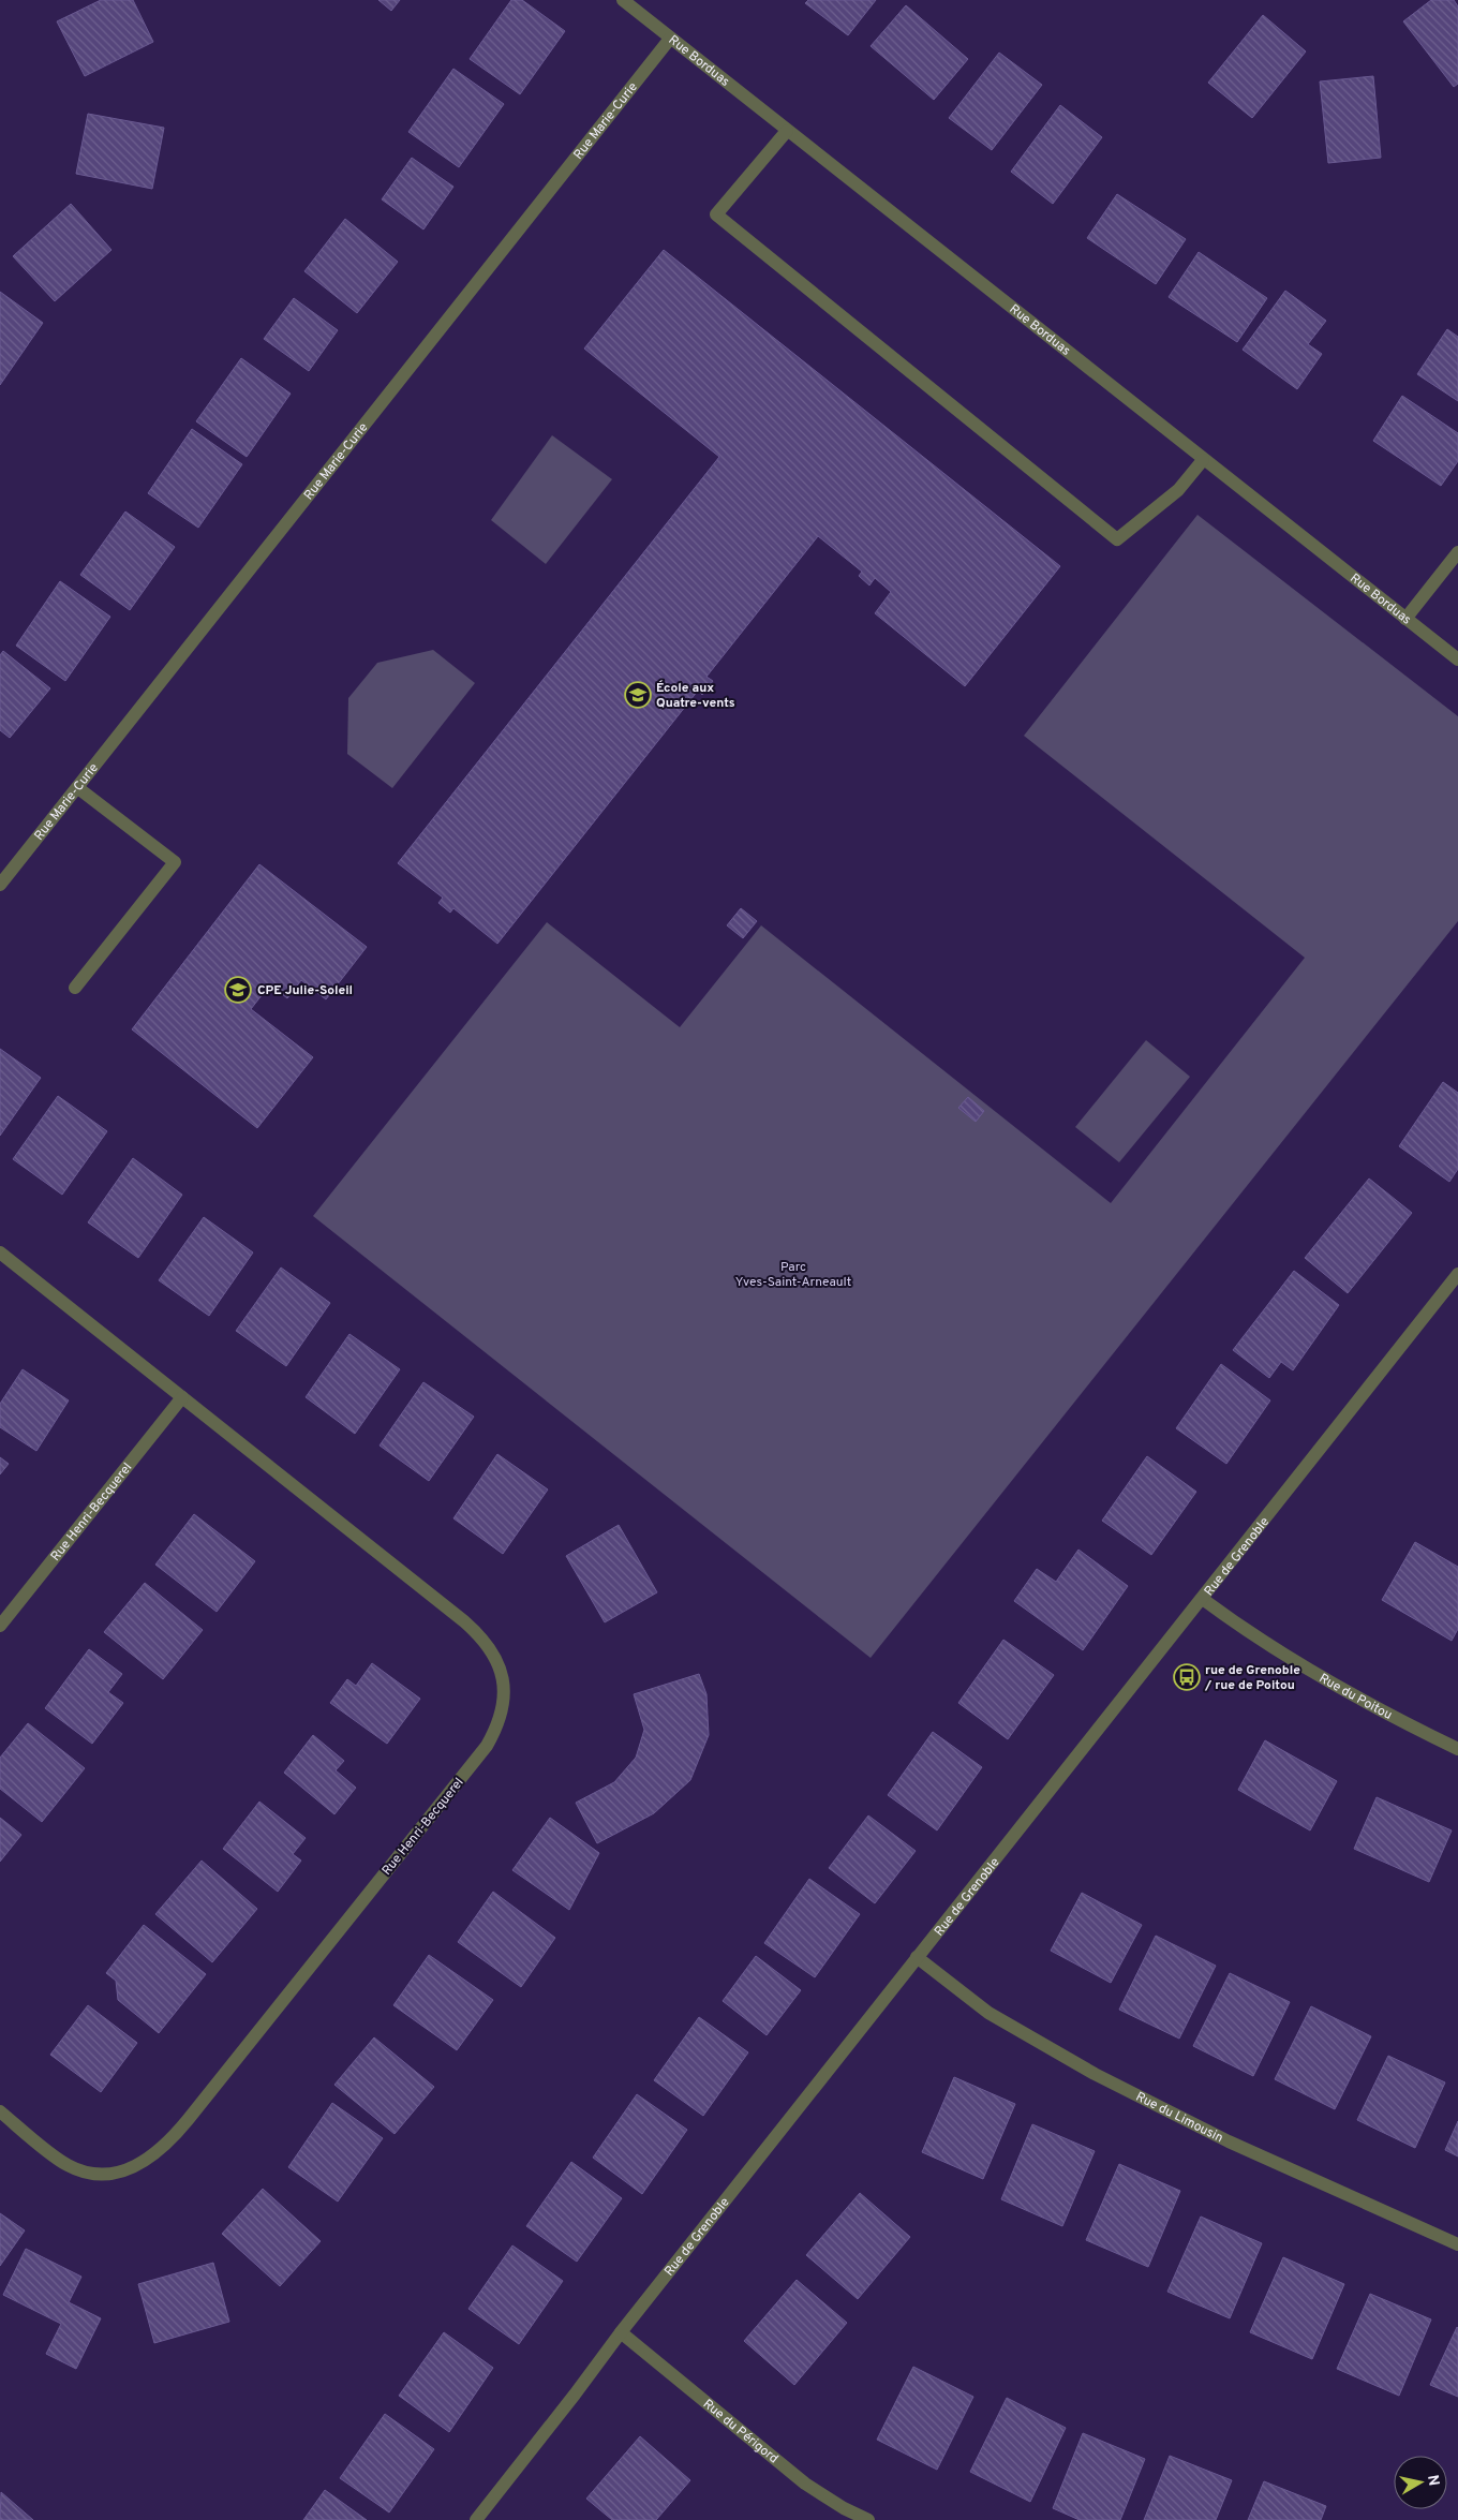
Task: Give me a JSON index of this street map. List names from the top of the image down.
{
  "streets": {
    "street": [
      "Rue Borduas",
      "Rue Marie-Curie",
      "Rue Henri-Becquerel",
      "Rue de Grenoble",
      "Rue du Poitou",
      "Rue du Limousin",
      "Rue du Périgord"
    ]
  },
  "crossings": [
    ["Rue Borduas", "Rue Marie-Curie"],
    ["Rue de Grenoble", "Rue du Poitou"],
    ["Rue de Grenoble", "Rue du Limousin"],
    ["Rue de Grenoble", "Rue du Périgord"]
  ],
  "parks": ["Parc Yves-Saint-Arneault"],
  "places": {
    "school or university": ["École aux Quatre-vents", "CPE Julie-Soleil"],
    "bus stop": ["rue de Grenoble / rue de Poitou"]
  },
  "north": "right"
}
